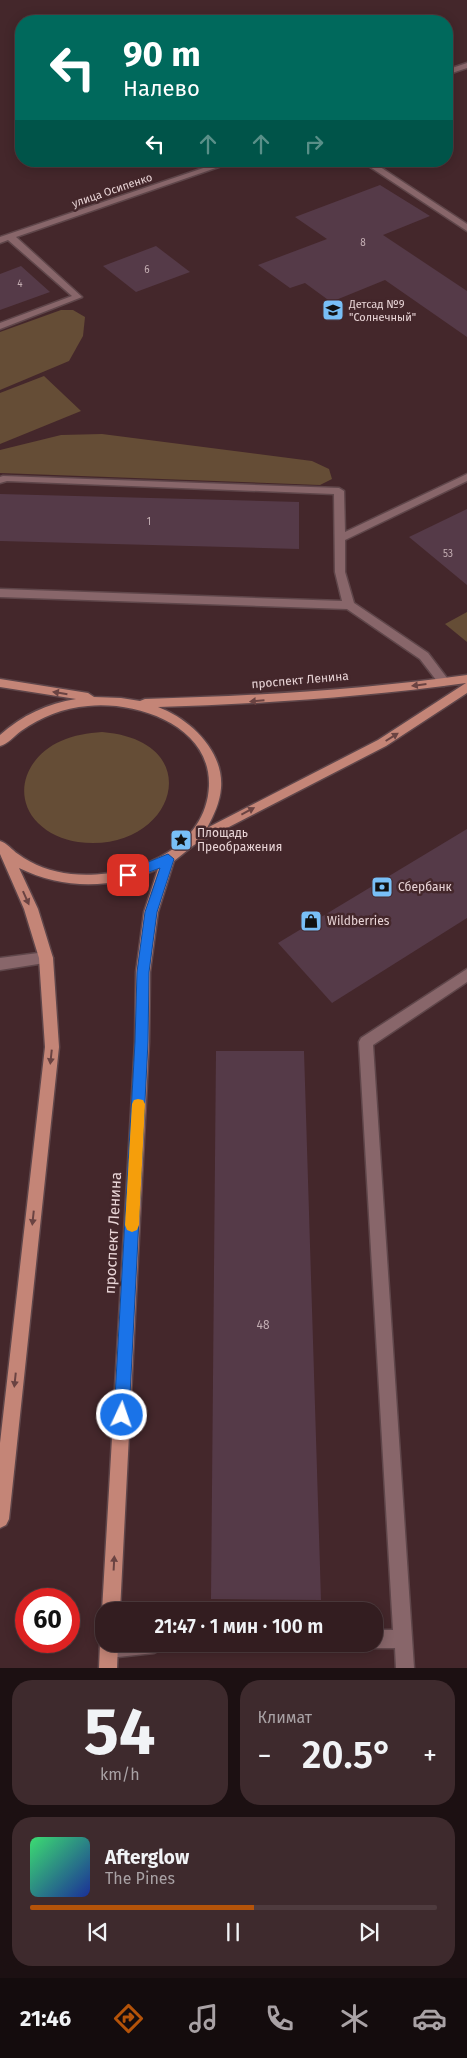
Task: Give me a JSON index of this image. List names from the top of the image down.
{
  "streets": {
    "main road": ["проспект Ленина"],
    "street": ["улица Осипенко"]
  },
  "places": {
    "school or university": ["Детсад №9 \"Солнечный\""],
    "place": ["Площадь Преображения"],
    "bank": ["Сбербанк"],
    "shop": ["Wildberries"]
  },
  "house_numbers": [
    "8",
    "6",
    "4",
    "1",
    "53",
    "48"
  ],
  "page": {
    "turn": ["90 m", "Налево"],
    "limit": "60",
    "trip": "21:47 · 1 мин · 100 m",
    "tile": [
      ["54", "km/h"],
      "Климат"
    ],
    "heat": ["−", "20.5°", "+"],
    "song": ["Afterglow", "The Pines"],
    "tabs": "21:46"
  }
}
